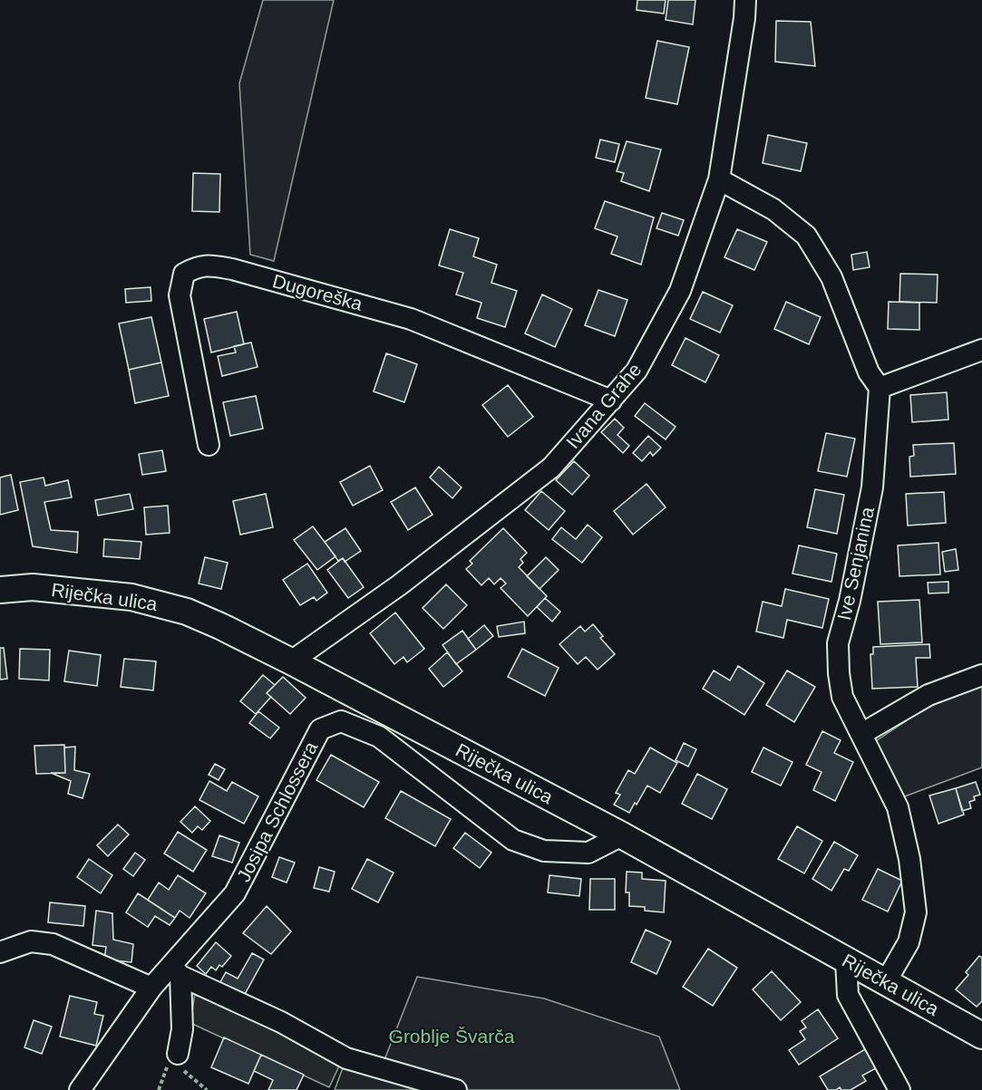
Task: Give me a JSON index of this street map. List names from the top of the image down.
{
  "streets": {
    "main road": ["Riječka ulica"],
    "street": [
      "Dugoreška",
      "Ivana Grahe",
      "Ive Senjanina",
      "Josipa Schlossera"
    ]
  },
  "crossings": [
    ["Dugoreška", "Ivana Grahe"],
    ["Ivana Grahe", "Riječka ulica"],
    ["Ive Senjanina", "Riječka ulica"],
    ["Riječka ulica", "Josipa Schlossera"]
  ],
  "parks": ["Groblje Švarča"]
}
